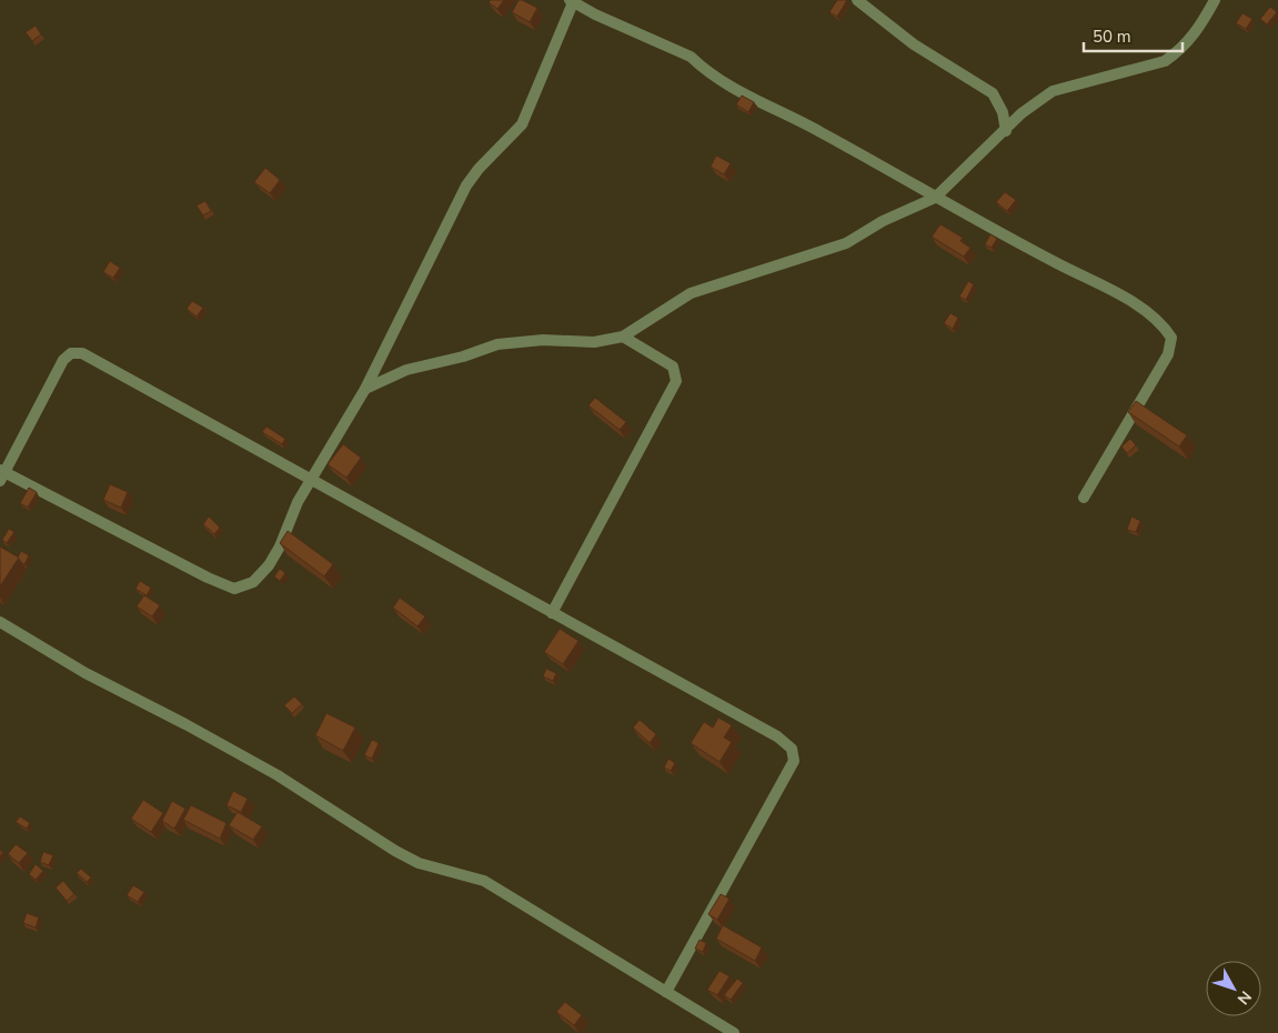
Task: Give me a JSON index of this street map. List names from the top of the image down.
{
  "scale_bar": "50 m",
  "north": "bottom right"
}
